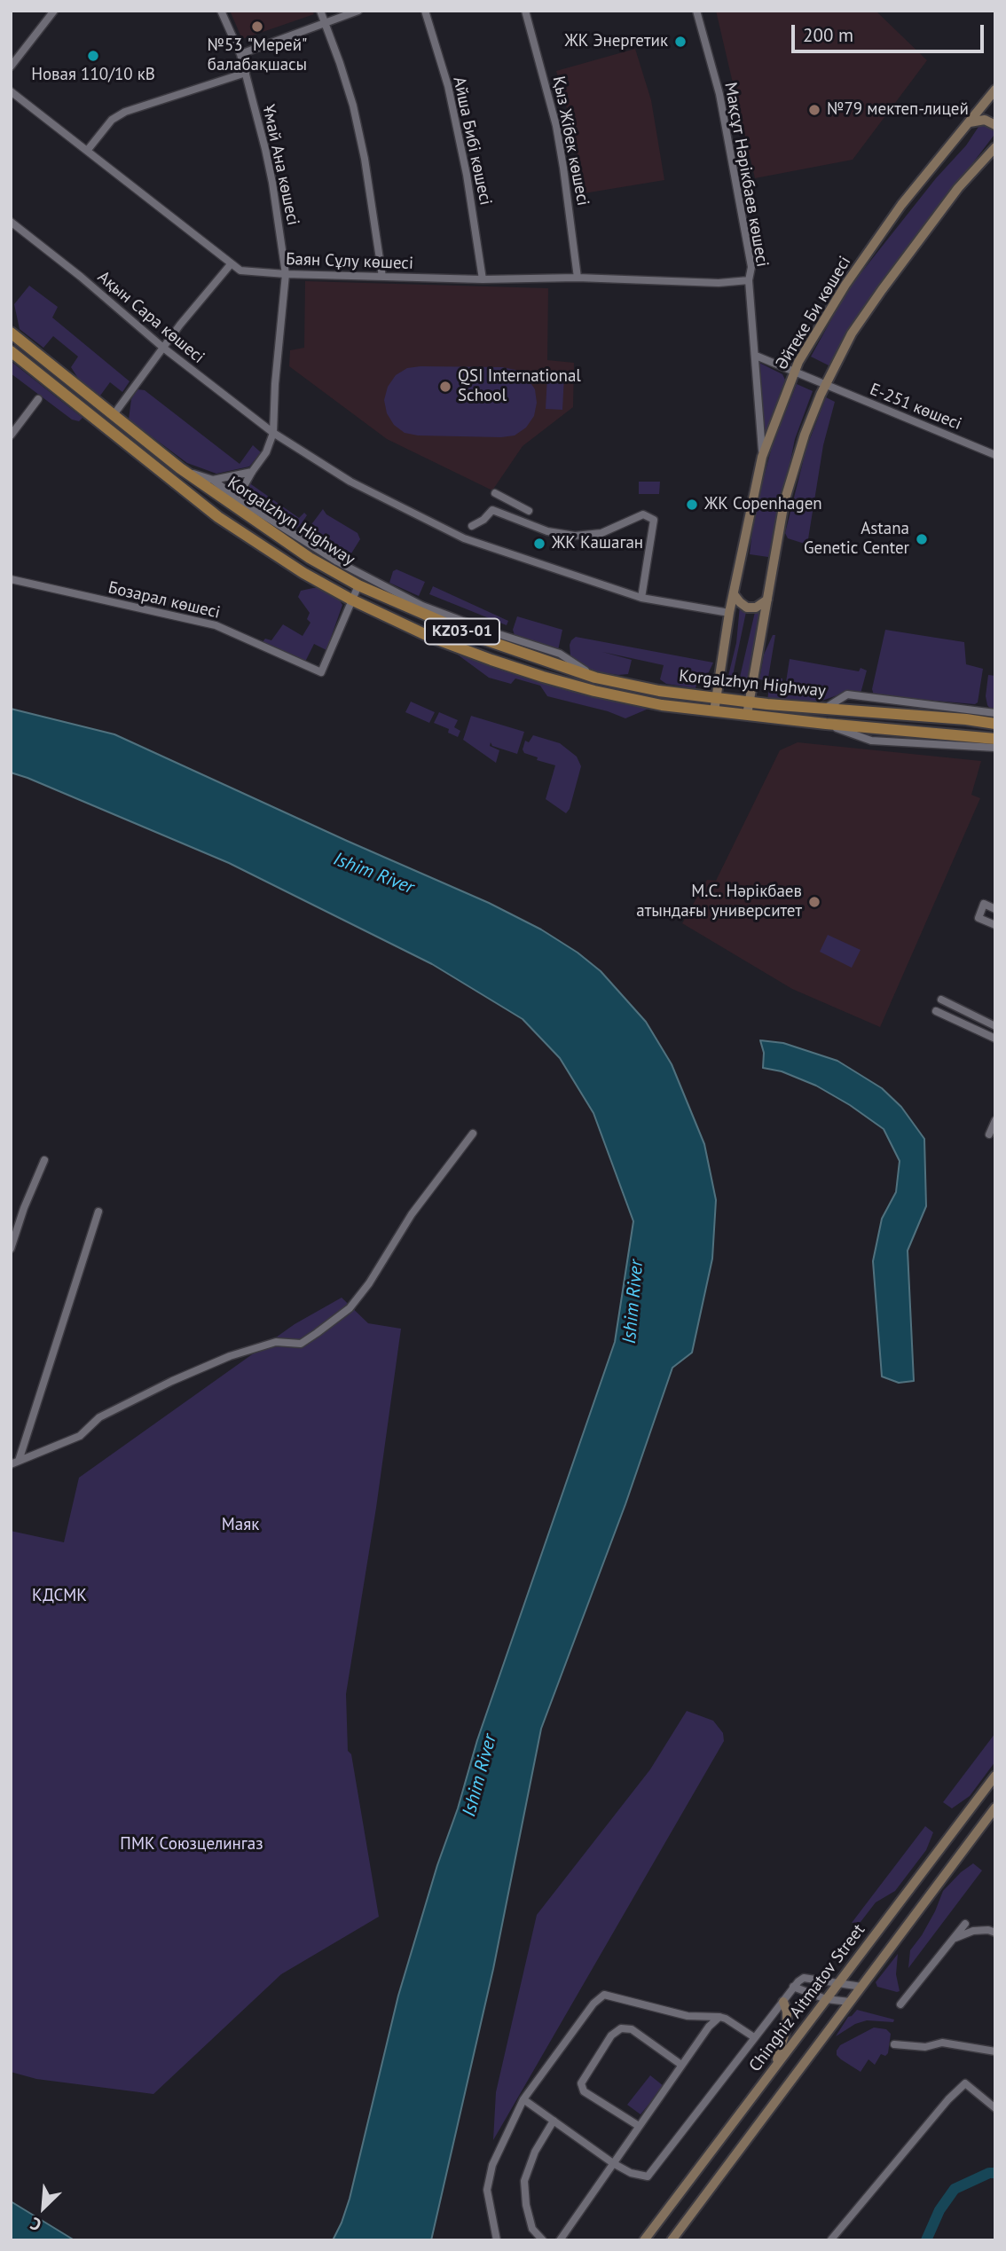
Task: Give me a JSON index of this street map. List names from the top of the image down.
{
  "streets": {
    "main road": ["Korgalzhyn Highway", "KZ03-01"],
    "street": [
      "Айша Бибі көшесі",
      "Қыз Жібек көшесі",
      "Ұмай Ана көшесі",
      "Мақсұт Нәрікбаев көшесі",
      "Баян Сұлу көшесі",
      "Әйтеке Би көшесі",
      "Ақын Сара көшесі",
      "Е-251 көшесі",
      "Бозарал көшесі",
      "Chinghiz Aitmatov Street"
    ]
  },
  "crossings": [
    ["Айша Бибі көшесі", "Баян Сұлу көшесі"],
    ["Қыз Жібек көшесі", "Баян Сұлу көшесі"],
    ["Ұмай Ана көшесі", "Баян Сұлу көшесі"],
    ["Ұмай Ана көшесі", "Ақын Сара көшесі"],
    ["Мақсұт Нәрікбаев көшесі", "Баян Сұлу көшесі"],
    ["Мақсұт Нәрікбаев көшесі", "Әйтеке Би көшесі"],
    ["Мақсұт Нәрікбаев көшесі", "Е-251 көшесі"],
    ["Әйтеке Би көшесі", "Ақын Сара көшесі"],
    ["Әйтеке Би көшесі", "Е-251 көшесі"],
    ["Әйтеке Би көшесі", "Korgalzhyn Highway"],
    ["Korgalzhyn Highway", "Бозарал көшесі"]
  ],
  "water": ["Ishim River"],
  "parks": ["Маяк", "КДСМК", "ПМК Союзцелингаз"],
  "places": [
    "№53 \"Мерей\" балабақшасы",
    "ЖК Энергетик",
    "Новая 110/10 кВ",
    "№79 мектеп-лицей",
    "QSI International School",
    "ЖК Copenhagen",
    "Astana Genetic Center",
    "ЖК Кашаган",
    "М.С. Нәрікбаев атындағы университет"
  ],
  "scale_bar": "200 m",
  "north": "bottom left"
}
